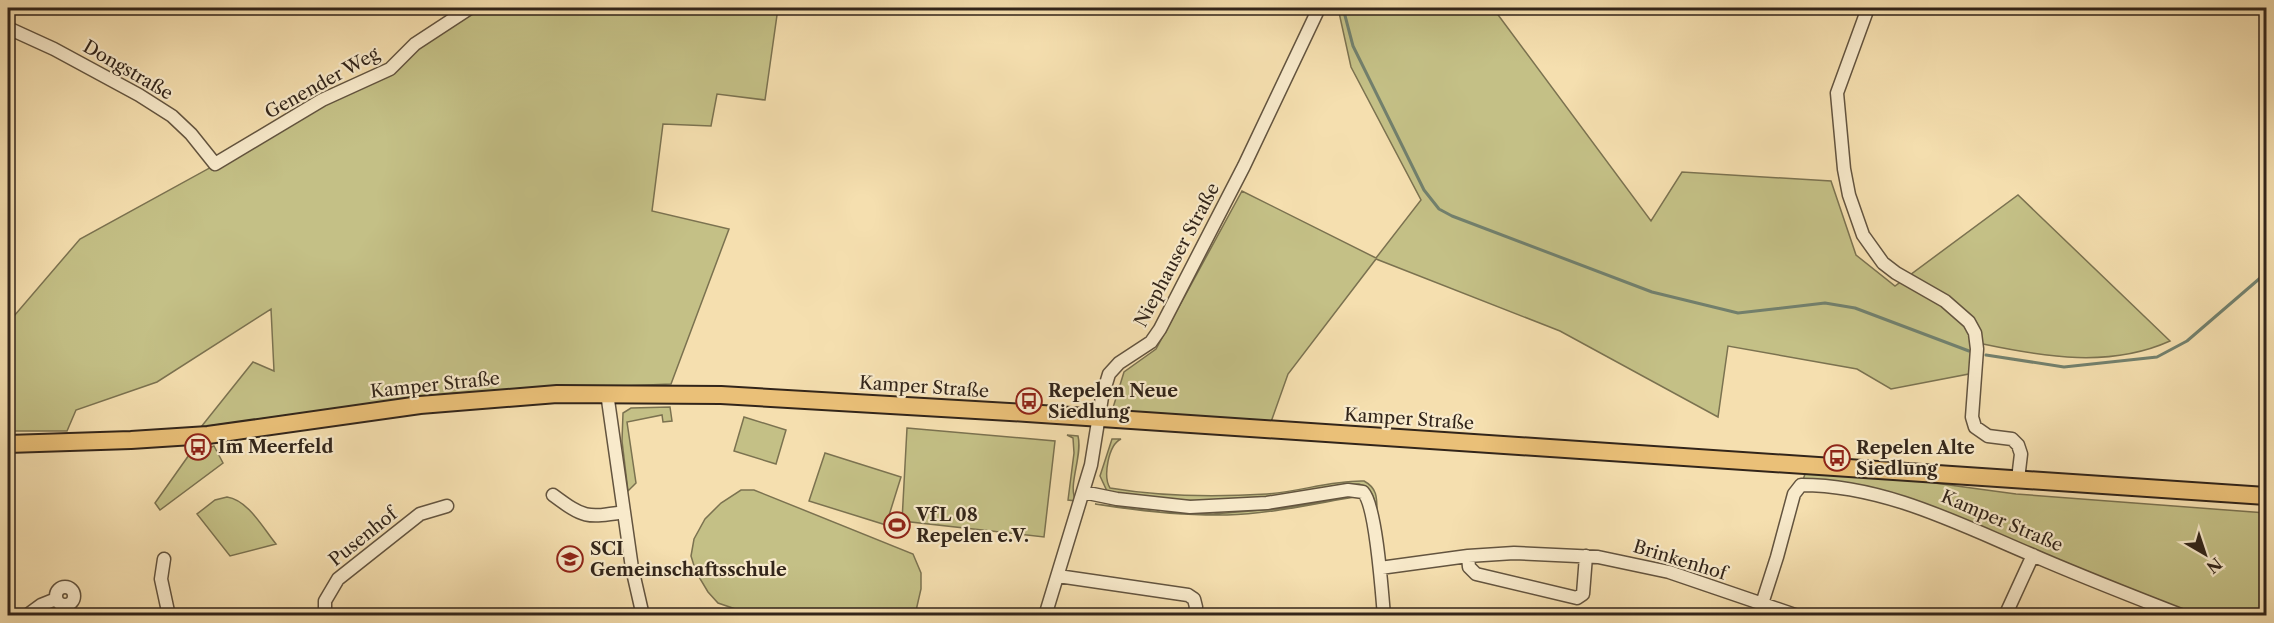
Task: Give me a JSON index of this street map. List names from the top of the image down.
{
  "streets": {
    "main road": ["Kamper Straße"],
    "street": [
      "Dongstraße",
      "Genender Weg",
      "Niephauser Straße",
      "Pusenhof",
      "Brinkenhof"
    ]
  },
  "crossings": [
    ["Dongstraße", "Genender Weg"],
    ["Niephauser Straße", "Kamper Straße"],
    ["Kamper Straße", "Brinkenhof"]
  ],
  "places": {
    "bus stop": ["Repelen Neue Siedlung", "Im Meerfeld", "Repelen Alte Siedlung"],
    "sports": ["VfL 08 Repelen e.V."],
    "school or university": ["SCI Gemeinschaftsschule"]
  },
  "north": "bottom right"
}
